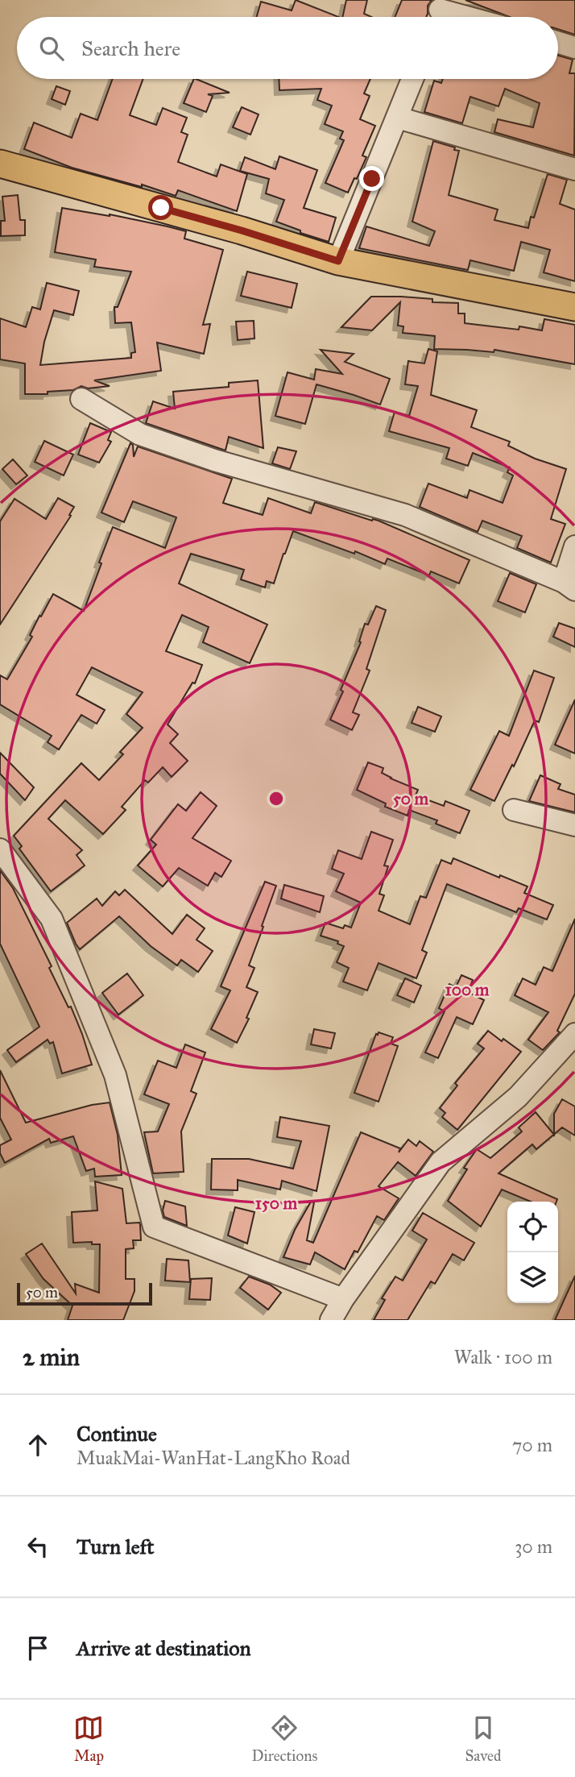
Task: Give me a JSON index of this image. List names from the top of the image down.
{
  "scale_bar": "50 m",
  "page": {
    "search": "Search here",
    "scale": "50 m",
    "heading": ["2 min", "Walk · 100 m"],
    "list": [
      ["Continue", "MuakMai-WanHat-LangKho Road", "70 m"],
      ["Turn left", "30 m"],
      "Arrive at destination"
    ],
    "nav": ["Map", "Directions", "Saved"]
  },
  "rings": ["50 m", "100 m", "150 m"]
}
